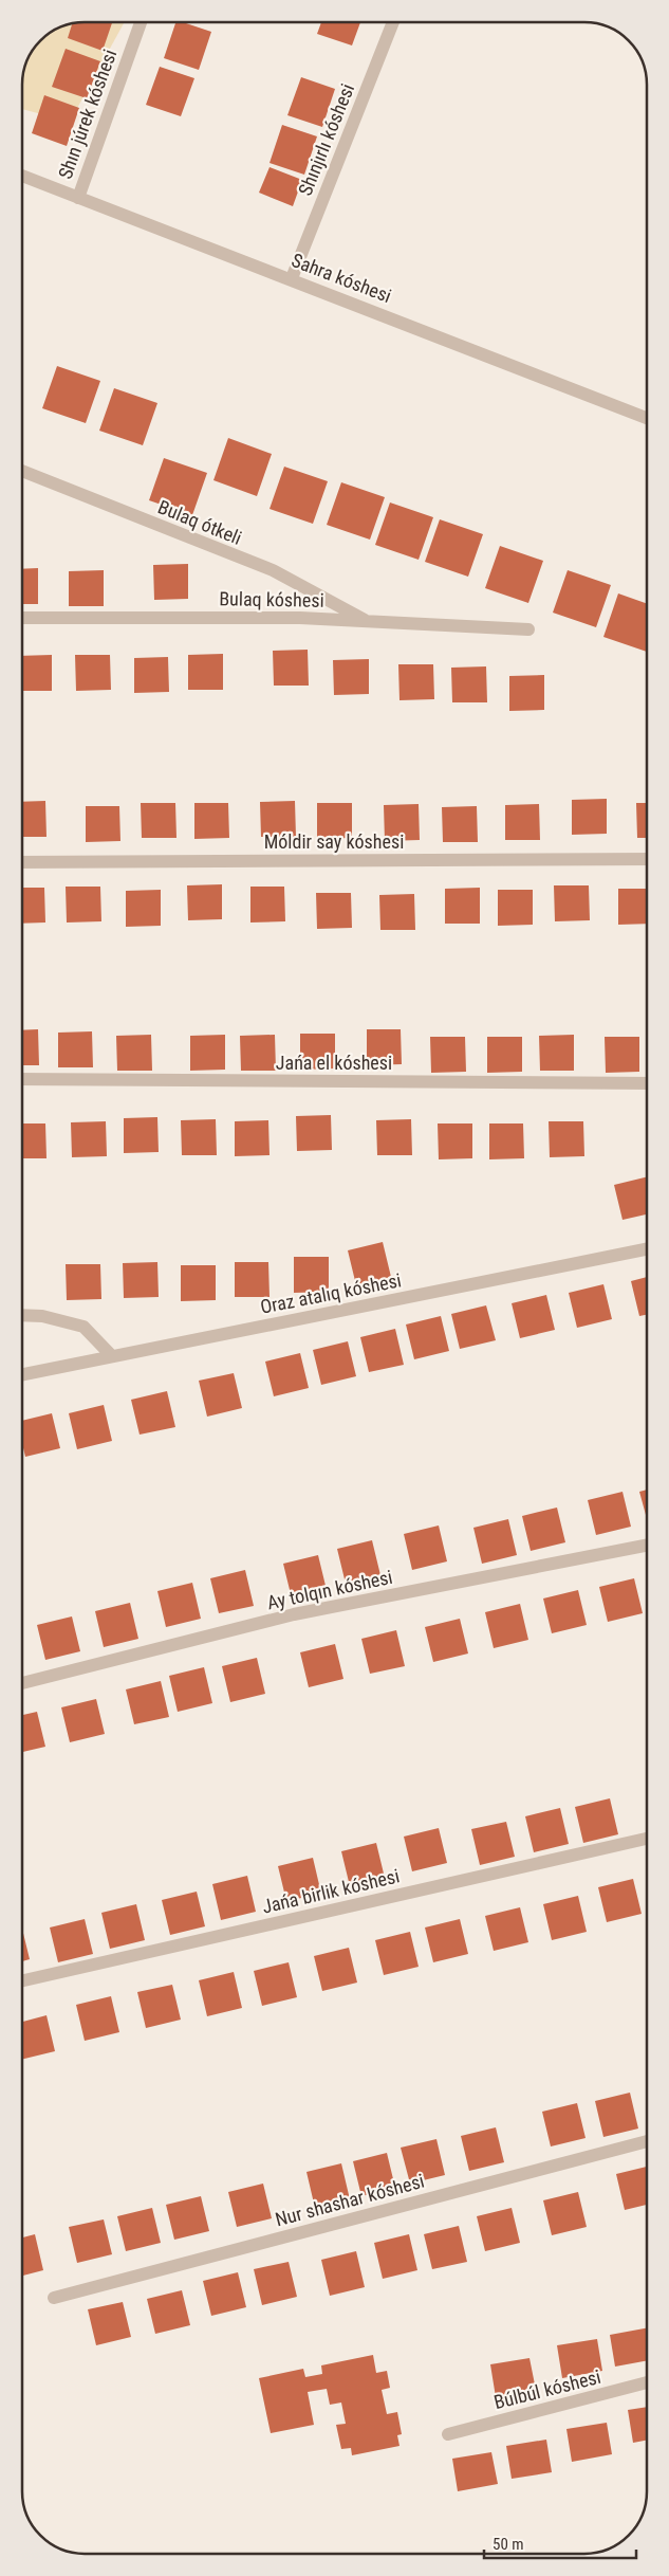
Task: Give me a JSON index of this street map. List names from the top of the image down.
{
  "streets": {
    "street": [
      "Shın júrek kóshesi",
      "Shınjırlı kóshesi",
      "Sahra kóshesi",
      "Bulaq ótkeli",
      "Bulaq kóshesi",
      "Móldir say kóshesi",
      "Jańa el kóshesi",
      "Oraz atalıq kóshesi",
      "Ay tolqın kóshesi",
      "Jańa birlik kóshesi",
      "Nur shashar kóshesi",
      "Búlbúl kóshesi"
    ]
  },
  "crossings": [
    ["Shın júrek kóshesi", "Sahra kóshesi"],
    ["Shınjırlı kóshesi", "Sahra kóshesi"],
    ["Bulaq ótkeli", "Bulaq kóshesi"]
  ],
  "scale_bar": "50 m"
}
